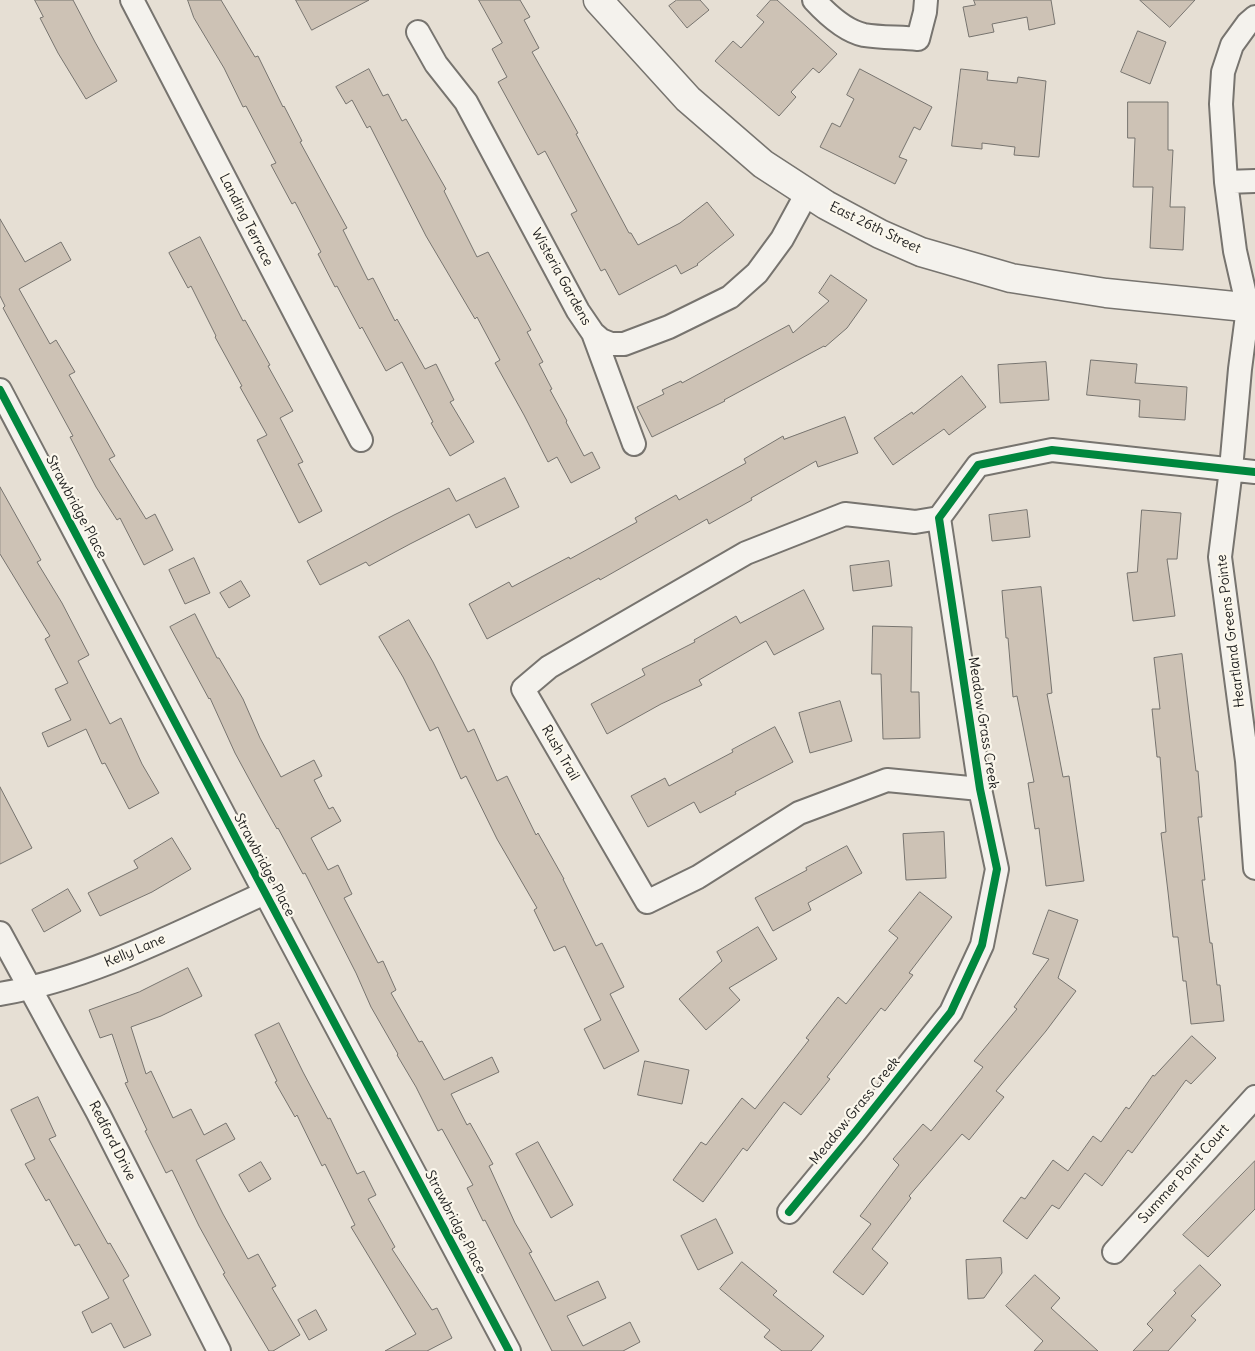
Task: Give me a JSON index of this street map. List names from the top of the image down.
{
  "streets": {
    "street": [
      "Landing Terrace",
      "East 26th Street",
      "Wisteria Gardens",
      "Strawbridge Place",
      "Heartland Greens Pointe",
      "Meadow Grass Creek",
      "Rush Trail",
      "Kelly Lane",
      "Redford Drive",
      "Summer Point Court"
    ]
  },
  "crossings": [
    ["East 26th Street", "Wisteria Gardens"],
    ["East 26th Street", "Heartland Greens Pointe"],
    ["Strawbridge Place", "Kelly Lane"],
    ["Meadow Grass Creek", "Rush Trail"],
    ["Kelly Lane", "Redford Drive"]
  ]
}
